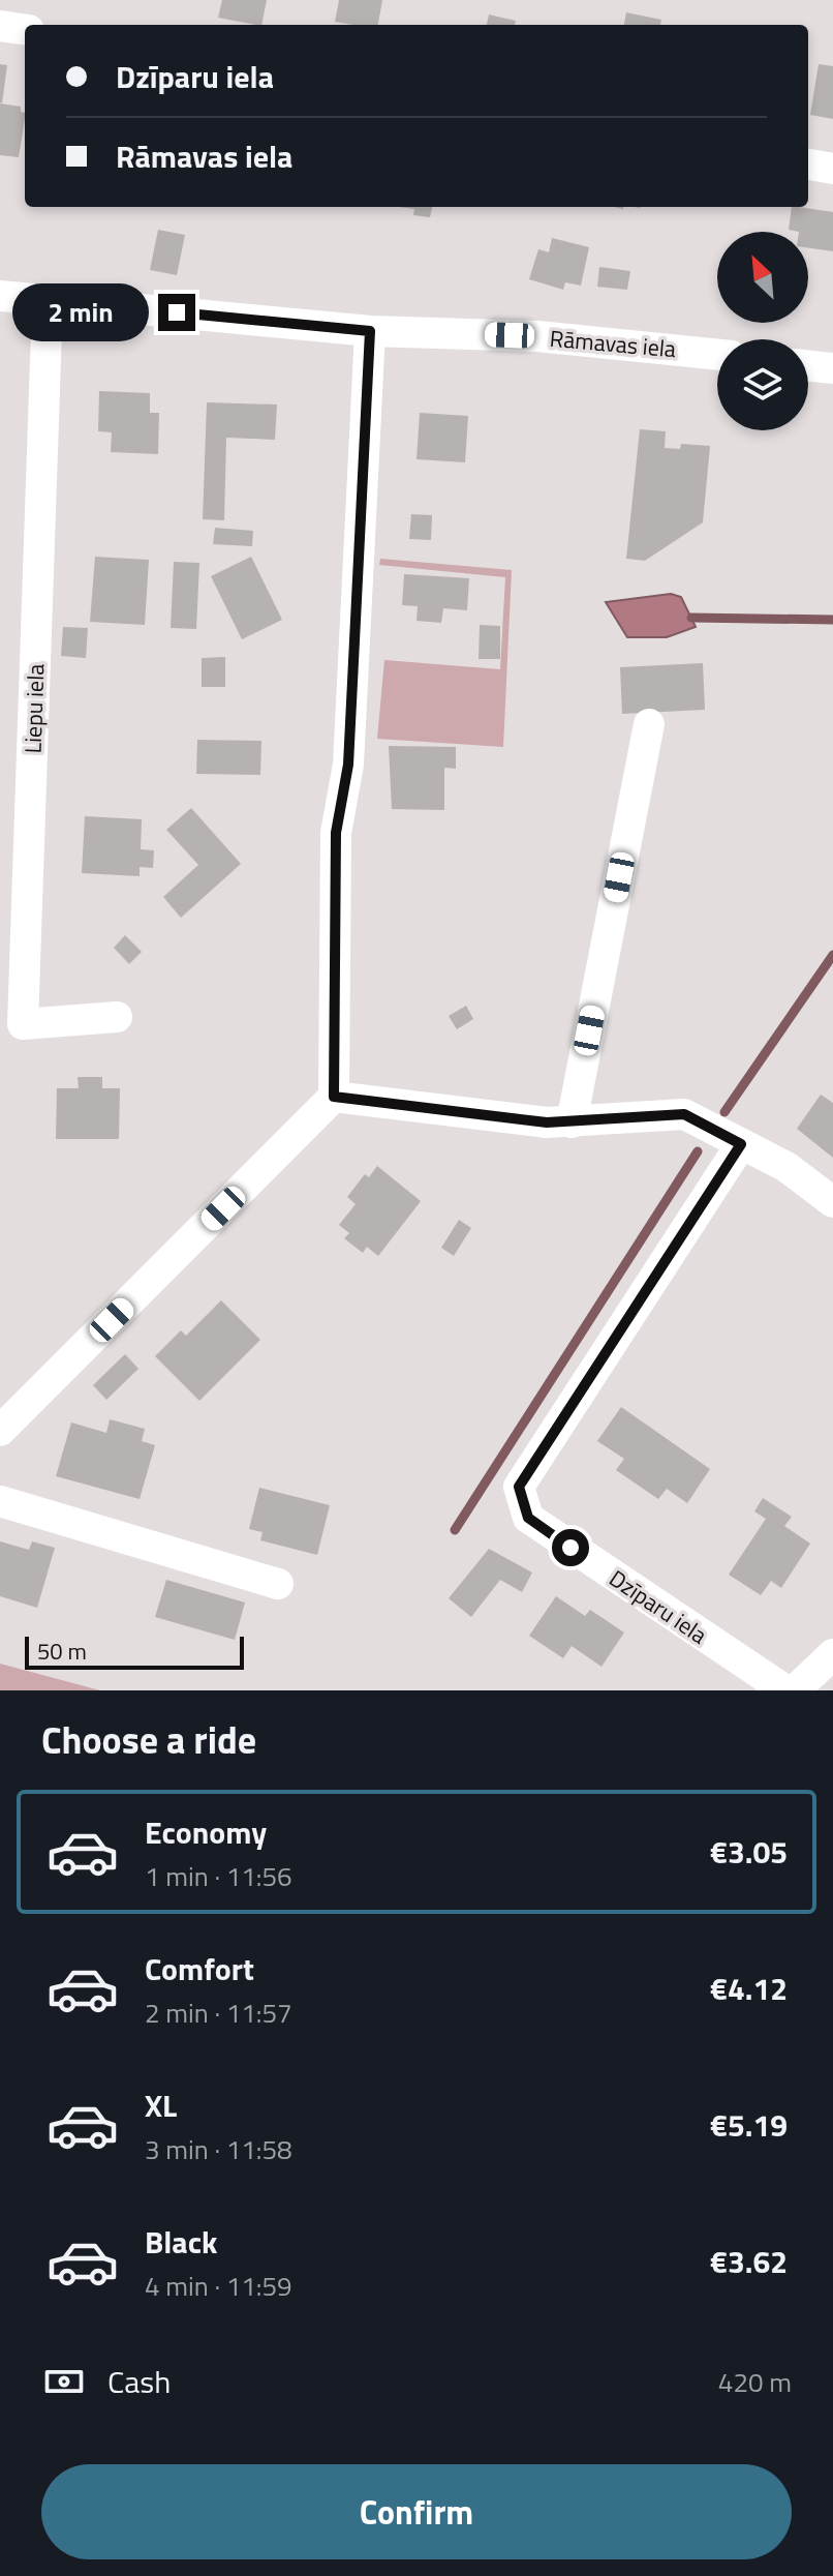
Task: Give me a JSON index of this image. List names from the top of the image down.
{
  "streets": {
    "street": ["Rāmavas iela", "Liepu iela", "Dzīparu iela"]
  },
  "crossings": [
    ["Rāmavas iela", "Liepu iela"]
  ],
  "scale_bar": "50 m",
  "north": "top left",
  "page": {
    "banner": ["Dzīparu iela", "Rāmavas iela"],
    "bubble": "2 min",
    "scale": "50 m",
    "heading": "Choose a ride",
    "list": [
      {
        "name": "Economy",
        "note": "1 min · 11:56",
        "value": "€3.05"
      },
      {
        "name": "Comfort",
        "note": "2 min · 11:57",
        "value": "€4.12"
      },
      {
        "name": "XL",
        "note": "3 min · 11:58",
        "value": "€5.19"
      },
      {
        "name": "Black",
        "note": "4 min · 11:59",
        "value": "€3.62"
      }
    ],
    "pay": ["Cash", "420 m"],
    "buttons": "Confirm"
  }
}
